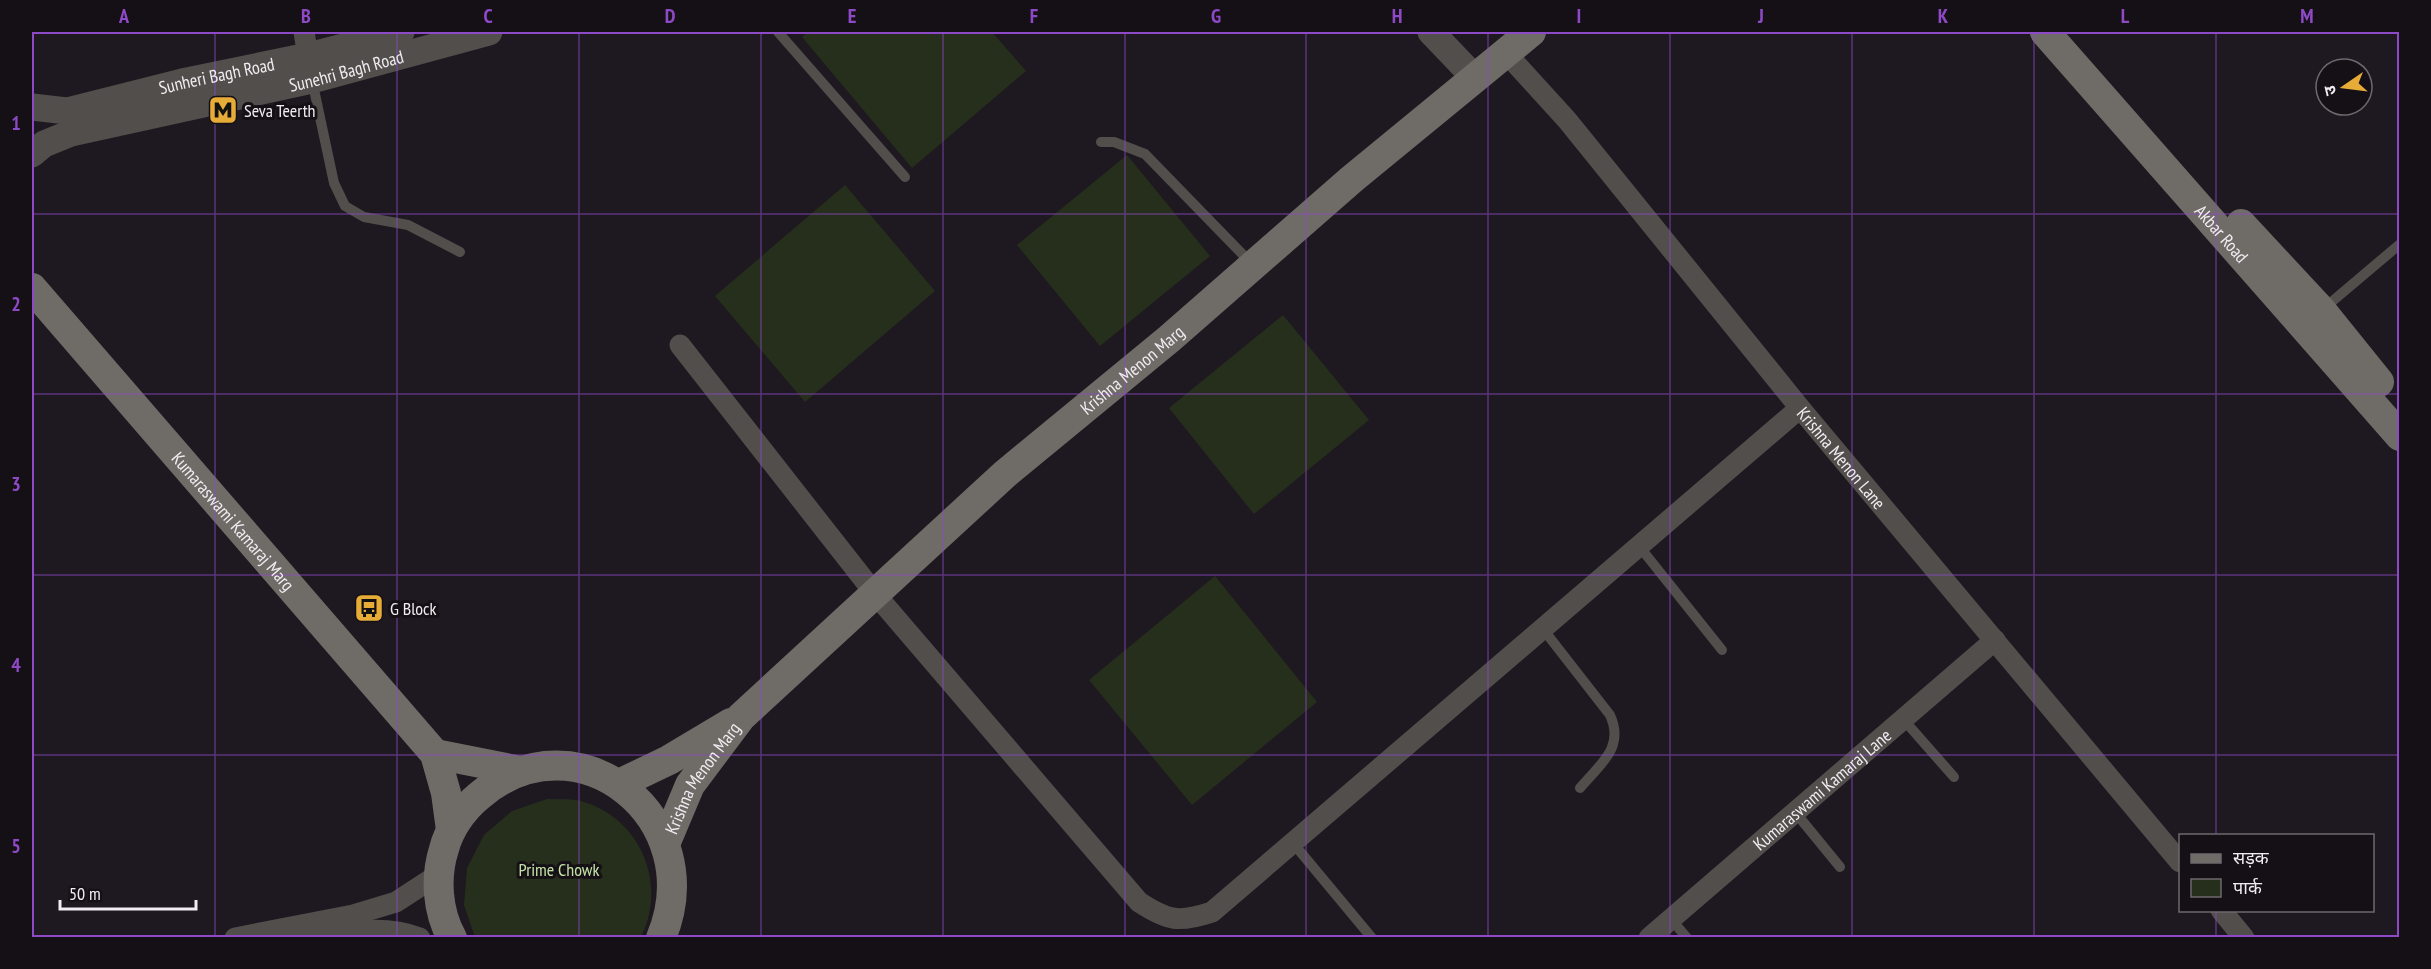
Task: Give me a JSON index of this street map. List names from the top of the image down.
{
  "streets": {
    "main road": ["Akbar Road", "Krishna Menon Marg", "Kumaraswami Kamaraj Marg"],
    "street": [
      "Sunehri Bagh Road",
      "Sunheri Bagh Road",
      "Krishna Menon Lane",
      "Kumaraswami Kamaraj Lane"
    ]
  },
  "crossings": [
    ["Sunehri Bagh Road", "Sunheri Bagh Road"],
    ["Krishna Menon Marg", "Krishna Menon Lane"],
    ["Krishna Menon Lane", "Kumaraswami Kamaraj Lane"]
  ],
  "parks": ["Prime Chowk"],
  "places": {
    "metro station": ["Seva Teerth"],
    "bus stop": ["G Block"]
  },
  "legend": ["सड़क", "पार्क"],
  "scale_bar": "50 m",
  "north": "left",
  "grid": {
    "columns": [
      "A",
      "B",
      "C",
      "D",
      "E",
      "F",
      "G",
      "H",
      "I",
      "J",
      "K",
      "L",
      "M"
    ],
    "rows": [
      "1",
      "2",
      "3",
      "4",
      "5"
    ]
  }
}
